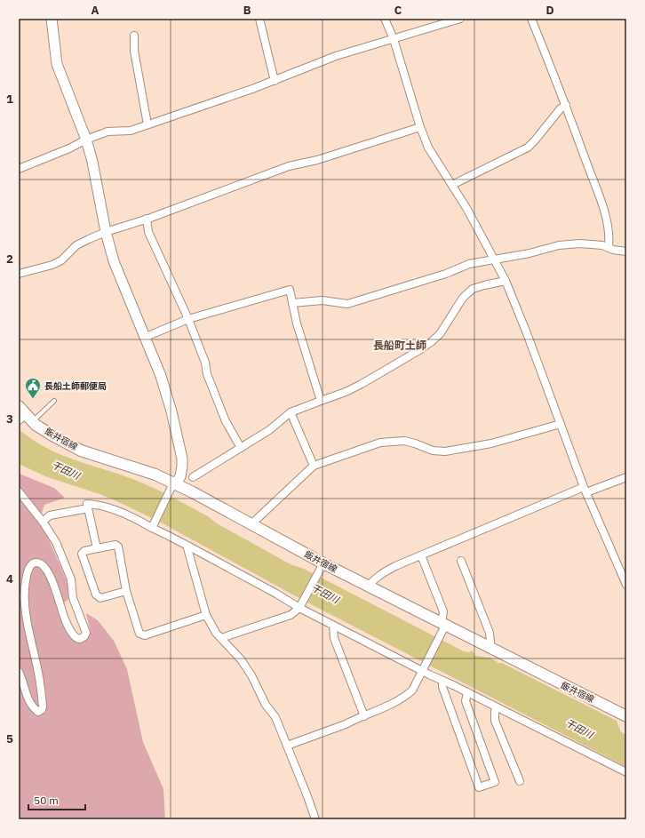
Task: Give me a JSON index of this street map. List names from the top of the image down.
{
  "streets": {
    "main road": ["飯井宿線"]
  },
  "districts": ["長船町土師"],
  "water": ["干田川"],
  "places": {
    "public building": ["長船土師郵便局"]
  },
  "scale_bar": "50 m",
  "grid": {
    "columns": [
      "A",
      "B",
      "C",
      "D"
    ],
    "rows": [
      "1",
      "2",
      "3",
      "4",
      "5"
    ]
  }
}
